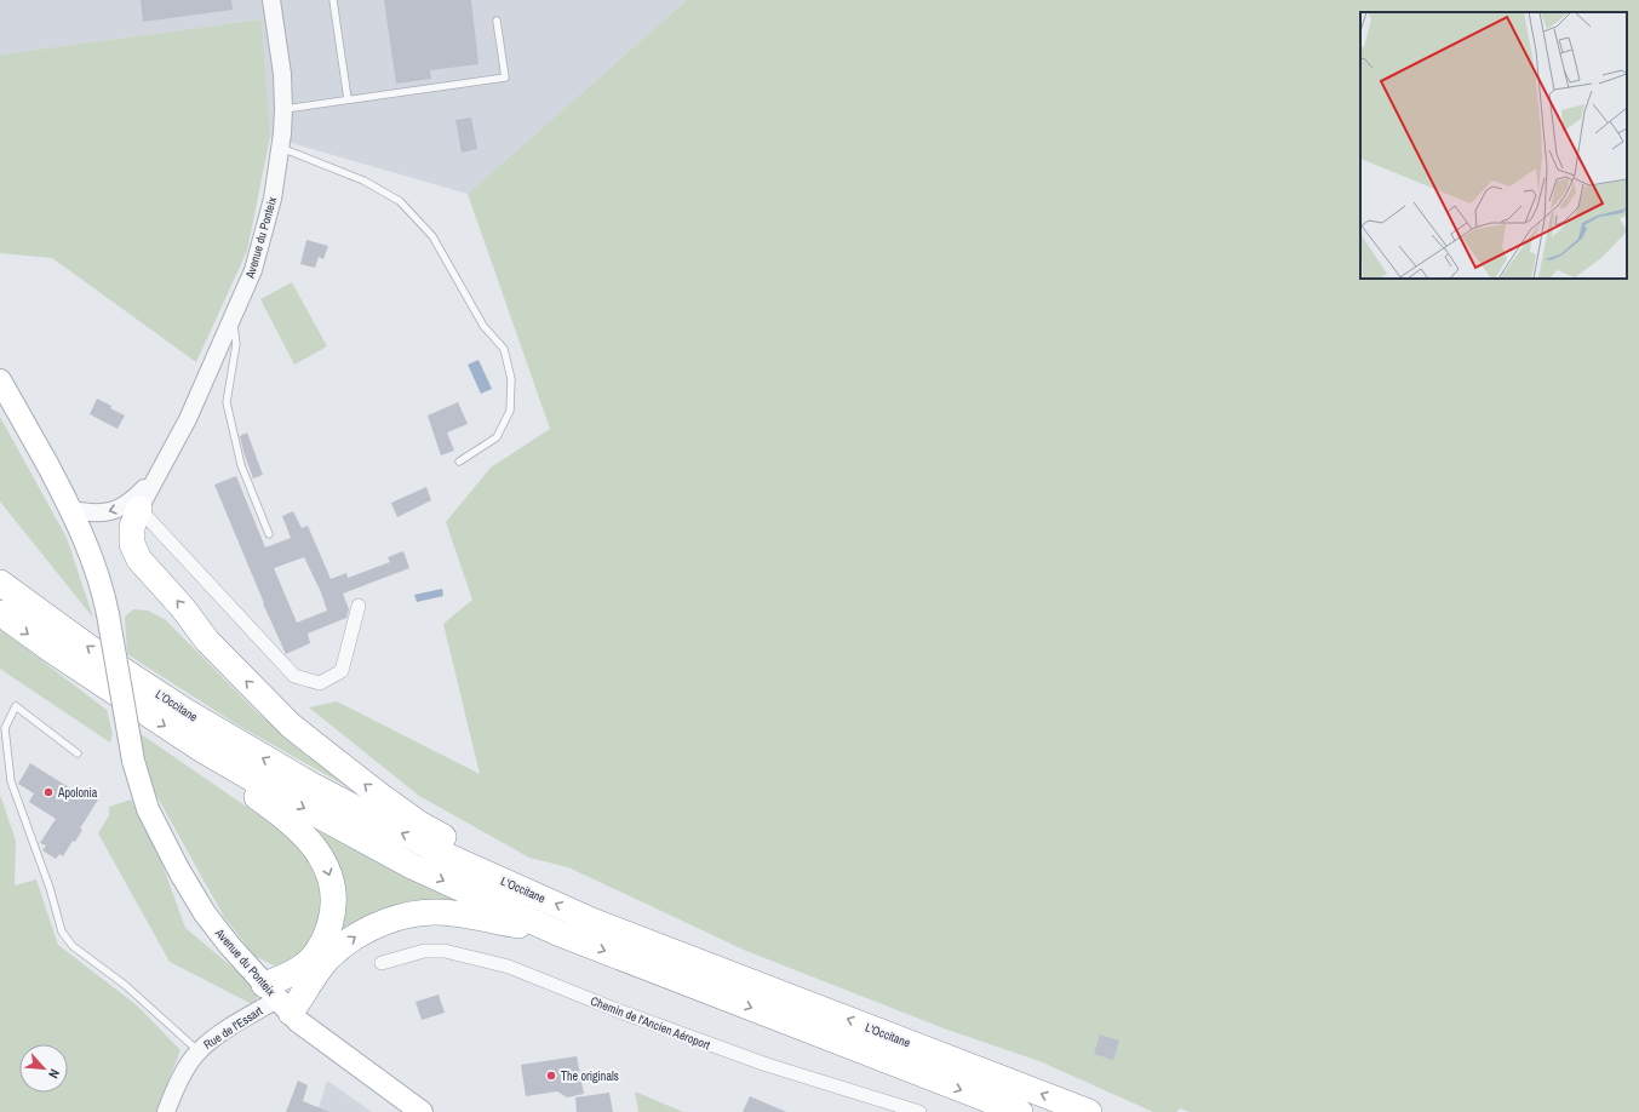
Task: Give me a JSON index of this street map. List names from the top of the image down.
{
  "streets": {
    "highway": ["L'Occitane"],
    "main road": ["Avenue du Ponteix"],
    "street": ["Chemin de l'Ancien Aéroport", "Rue de l'Essart"]
  },
  "crossings": [
    ["Avenue du Ponteix", "Rue de l'Essart"]
  ],
  "places": ["Apolonia", "The originals"],
  "north": "bottom right"
}
